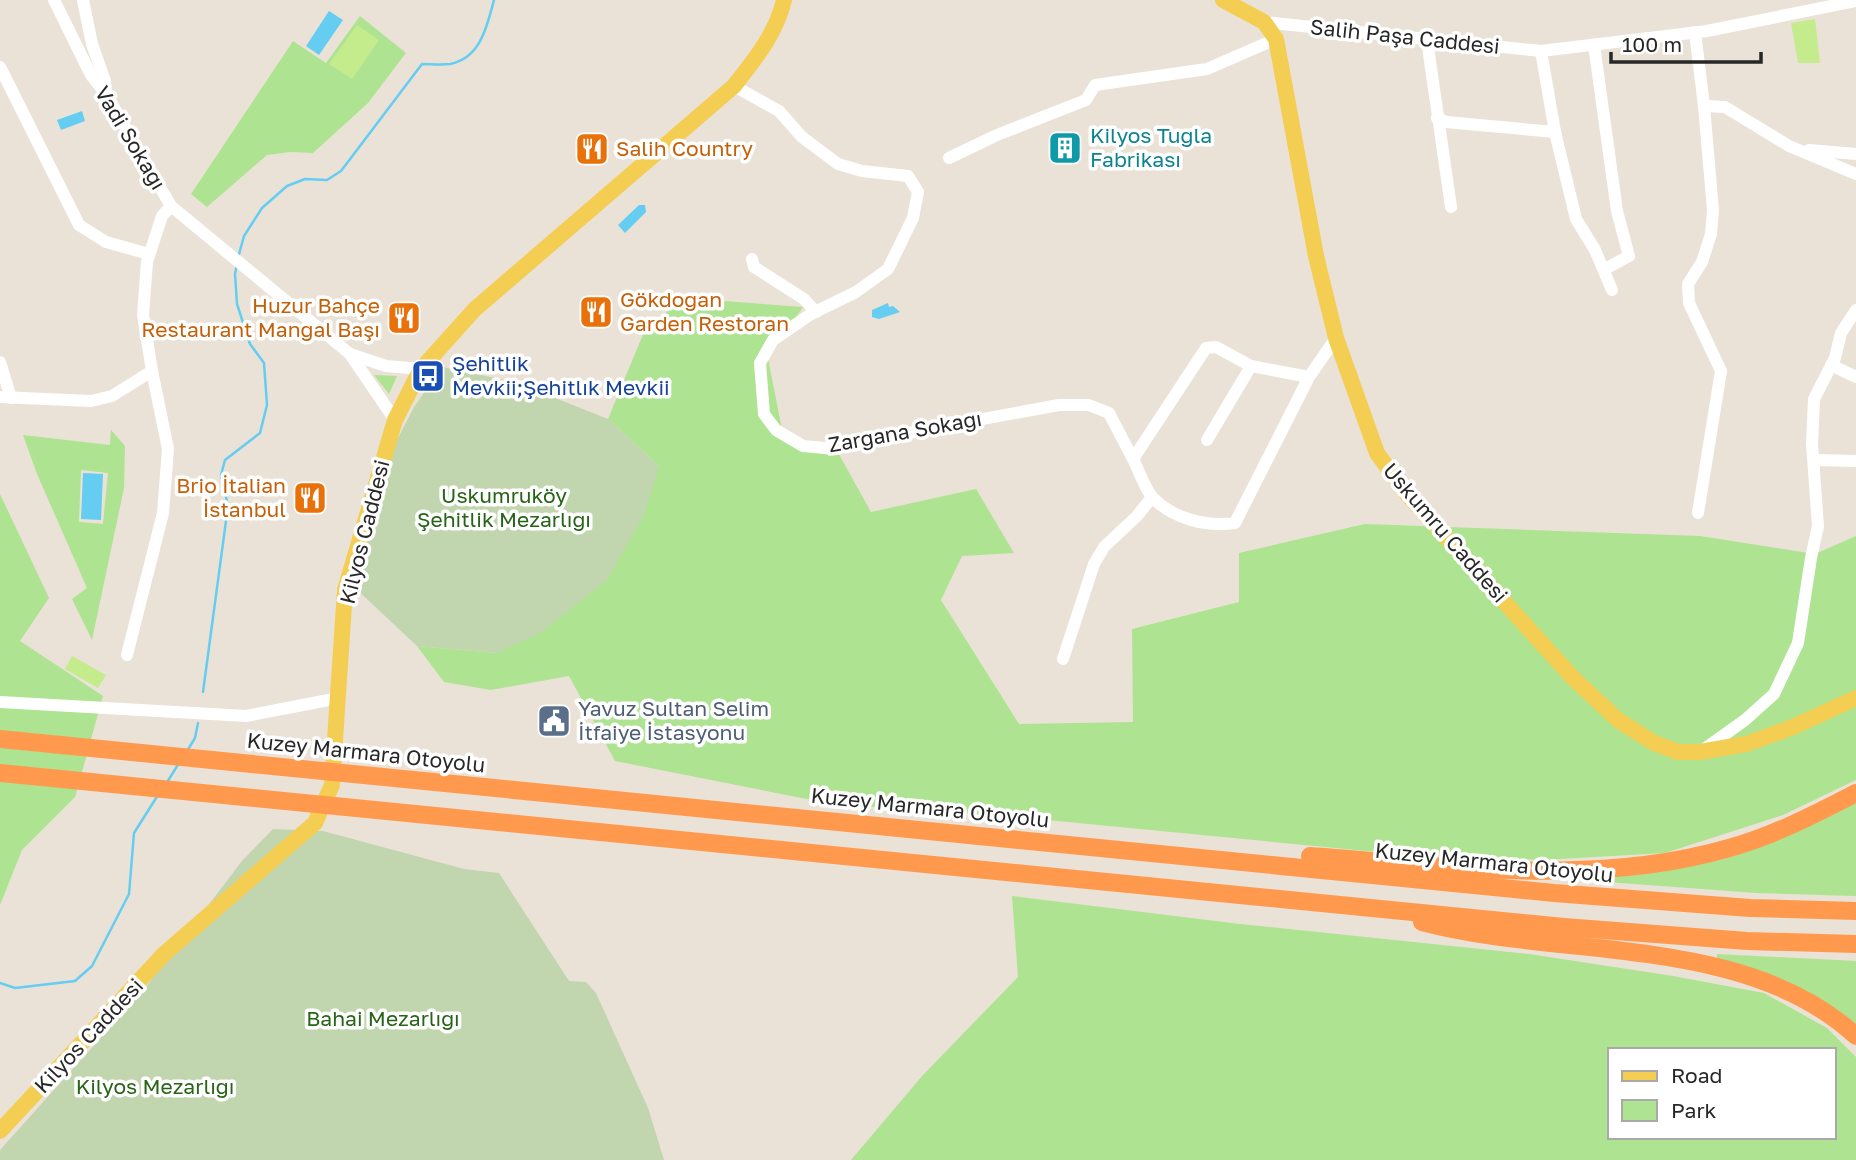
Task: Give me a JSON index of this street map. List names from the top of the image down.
{
  "streets": {
    "highway": ["Kuzey Marmara Otoyolu"],
    "main road": ["Salih Paşa Caddesi", "Kilyos Caddesi", "Uskumru Caddesi"],
    "street": ["Vadi Sokağı", "Zargana Sokağı"]
  },
  "crossings": [
    ["Salih Paşa Caddesi", "Uskumru Caddesi"],
    ["Zargana Sokağı", "Kilyos Caddesi"]
  ],
  "parks": ["Uskumruköy Şehitlik Mezarlığı", "Bahai Mezarlığı", "Kilyos Mezarlığı"],
  "places": {
    "building": ["Kilyos Tuğla Fabrikası"],
    "restaurant": [
      "Salih Country",
      "Gökdoğan Garden Restoran",
      "Huzur Bahçe Restaurant Mangal Başı",
      "Brio İtalian İstanbul"
    ],
    "bus stop": ["Şehitlik Mevkii;Şehitlık Mevkii"],
    "public building": ["Yavuz Sultan Selim İtfaiye İstasyonu"]
  },
  "legend": ["Road", "Park"],
  "scale_bar": "100 m"
}
